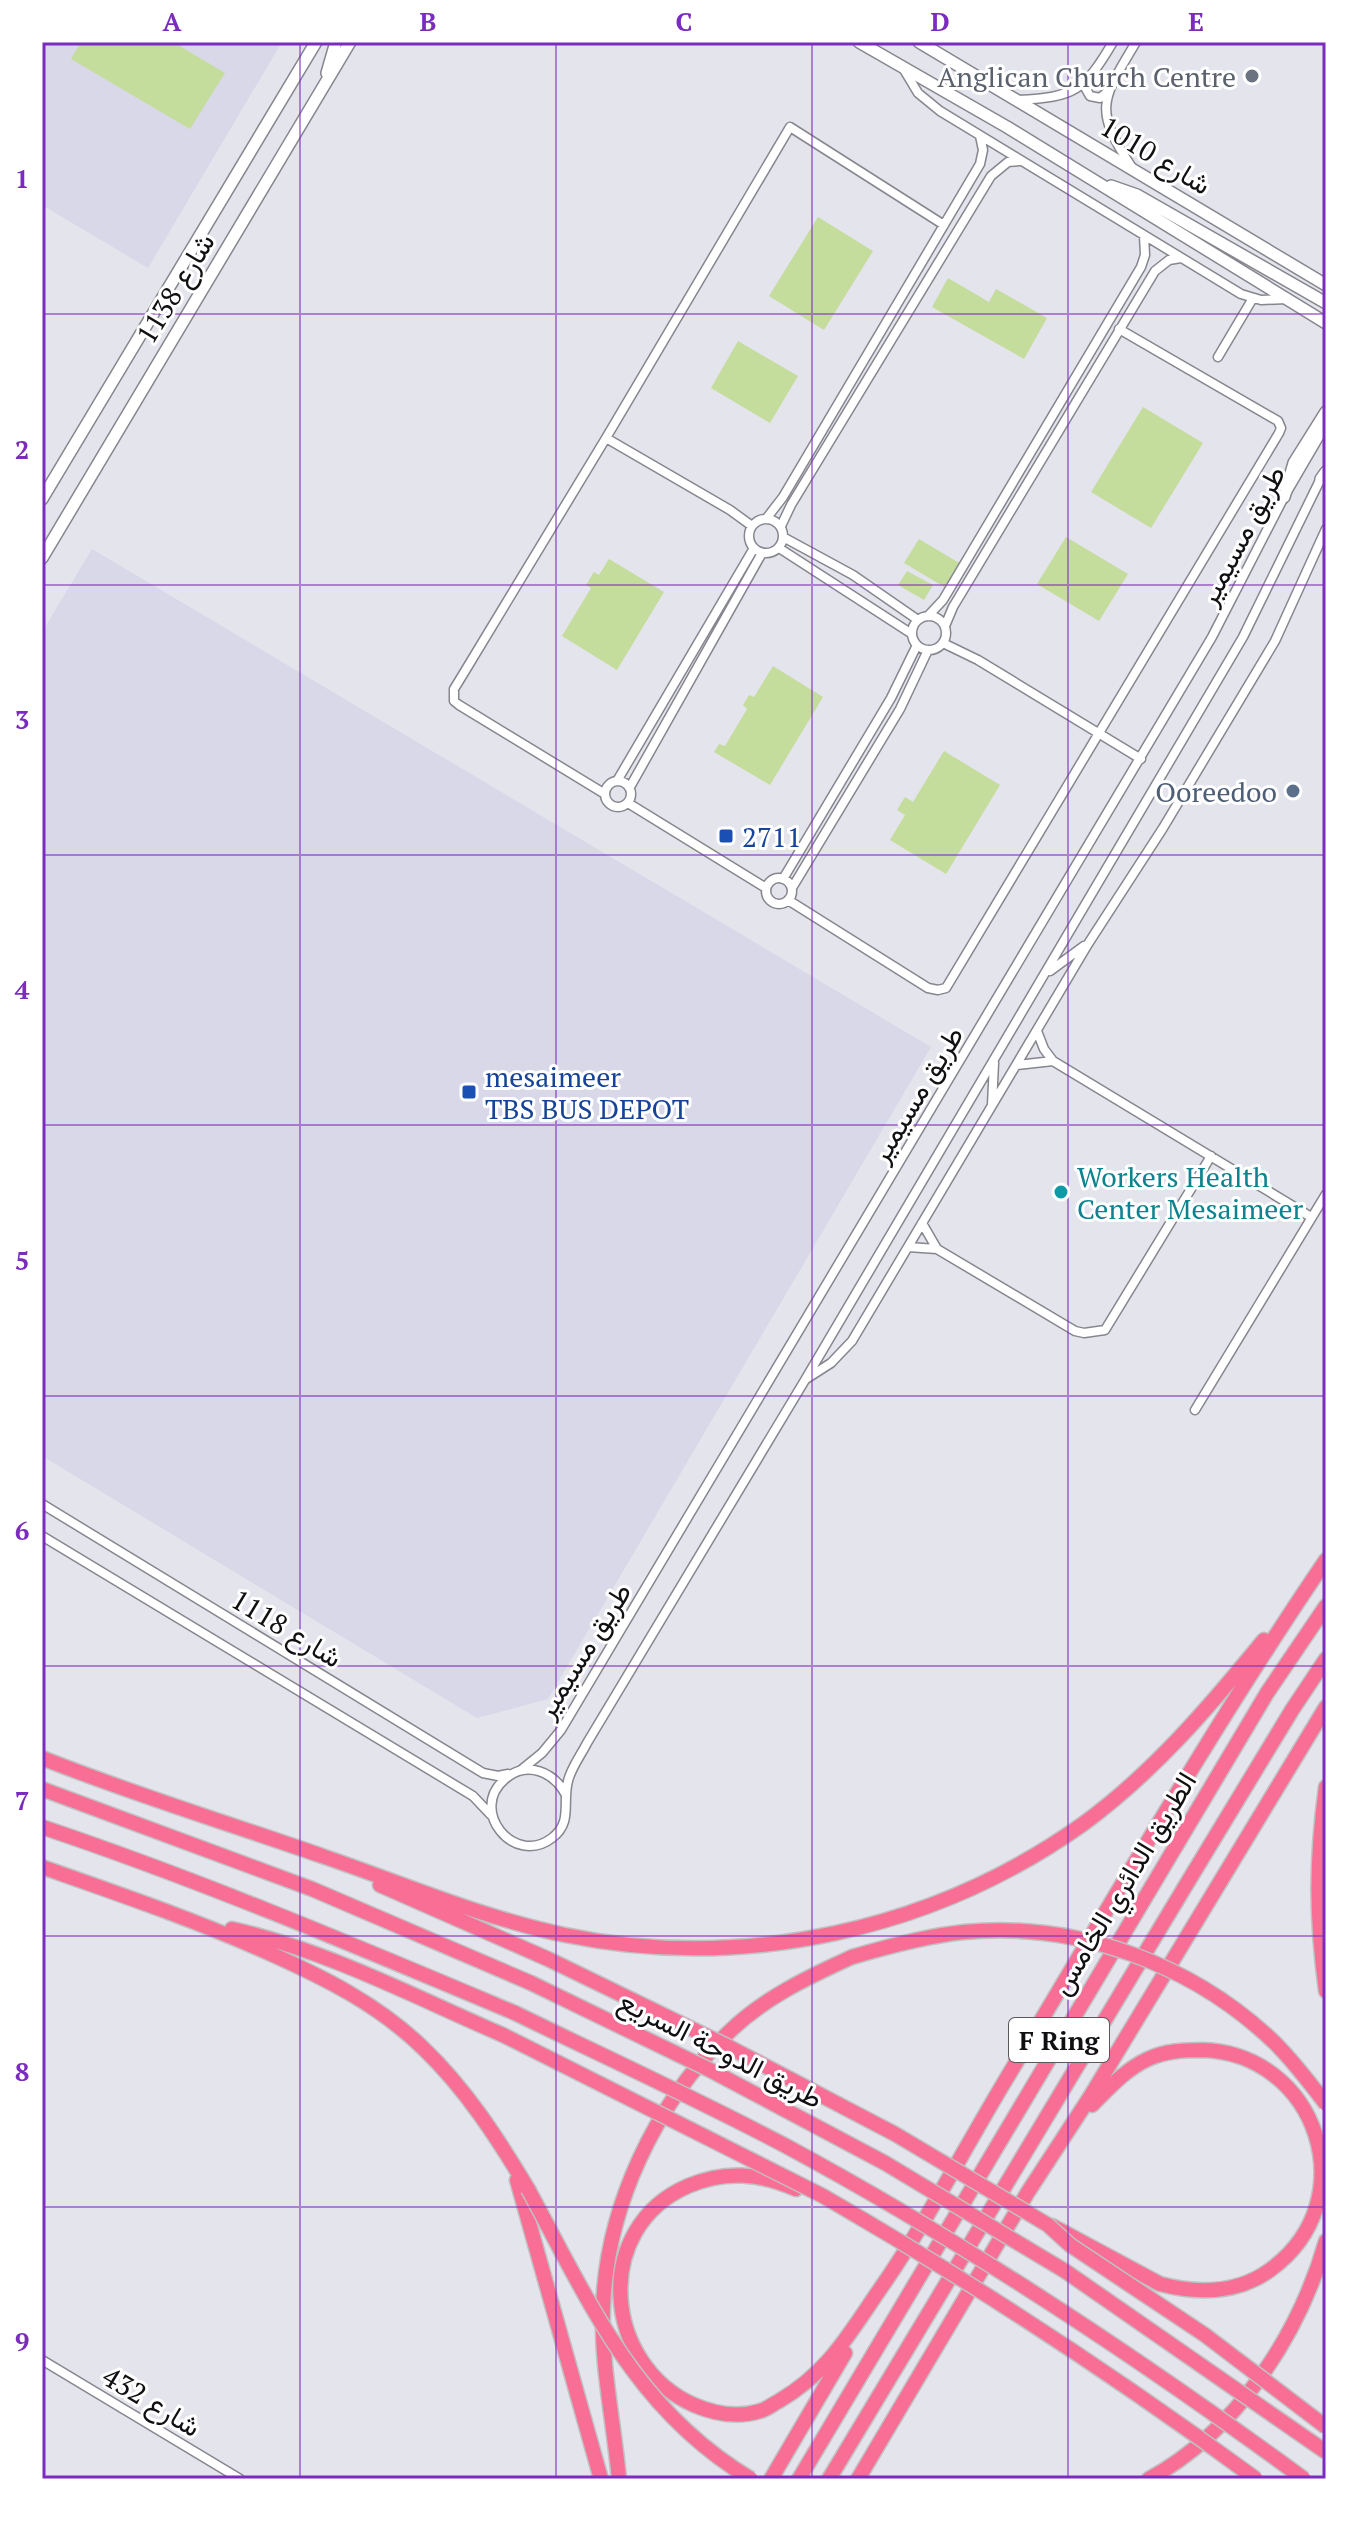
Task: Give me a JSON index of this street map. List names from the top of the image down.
{
  "streets": {
    "highway": ["الطريق الدائري الخامس", "F Ring", "طريق الدوحة السريع"],
    "street": [
      "شارع 1010",
      "شارع 1138",
      "طريق مسيمير",
      "شارع 1118",
      "شارع 432"
    ]
  },
  "crossings": [
    ["طريق مسيمير", "شارع 1118"]
  ],
  "places": {
    "other": ["Anglican Church Centre", "Ooreedoo", "Workers Health Center Mesaimeer"],
    "transit": ["2711", "mesaimeer TBS BUS DEPOT"]
  },
  "grid": {
    "columns": [
      "A",
      "B",
      "C",
      "D",
      "E"
    ],
    "rows": [
      "1",
      "2",
      "3",
      "4",
      "5",
      "6",
      "7",
      "8",
      "9"
    ]
  }
}
